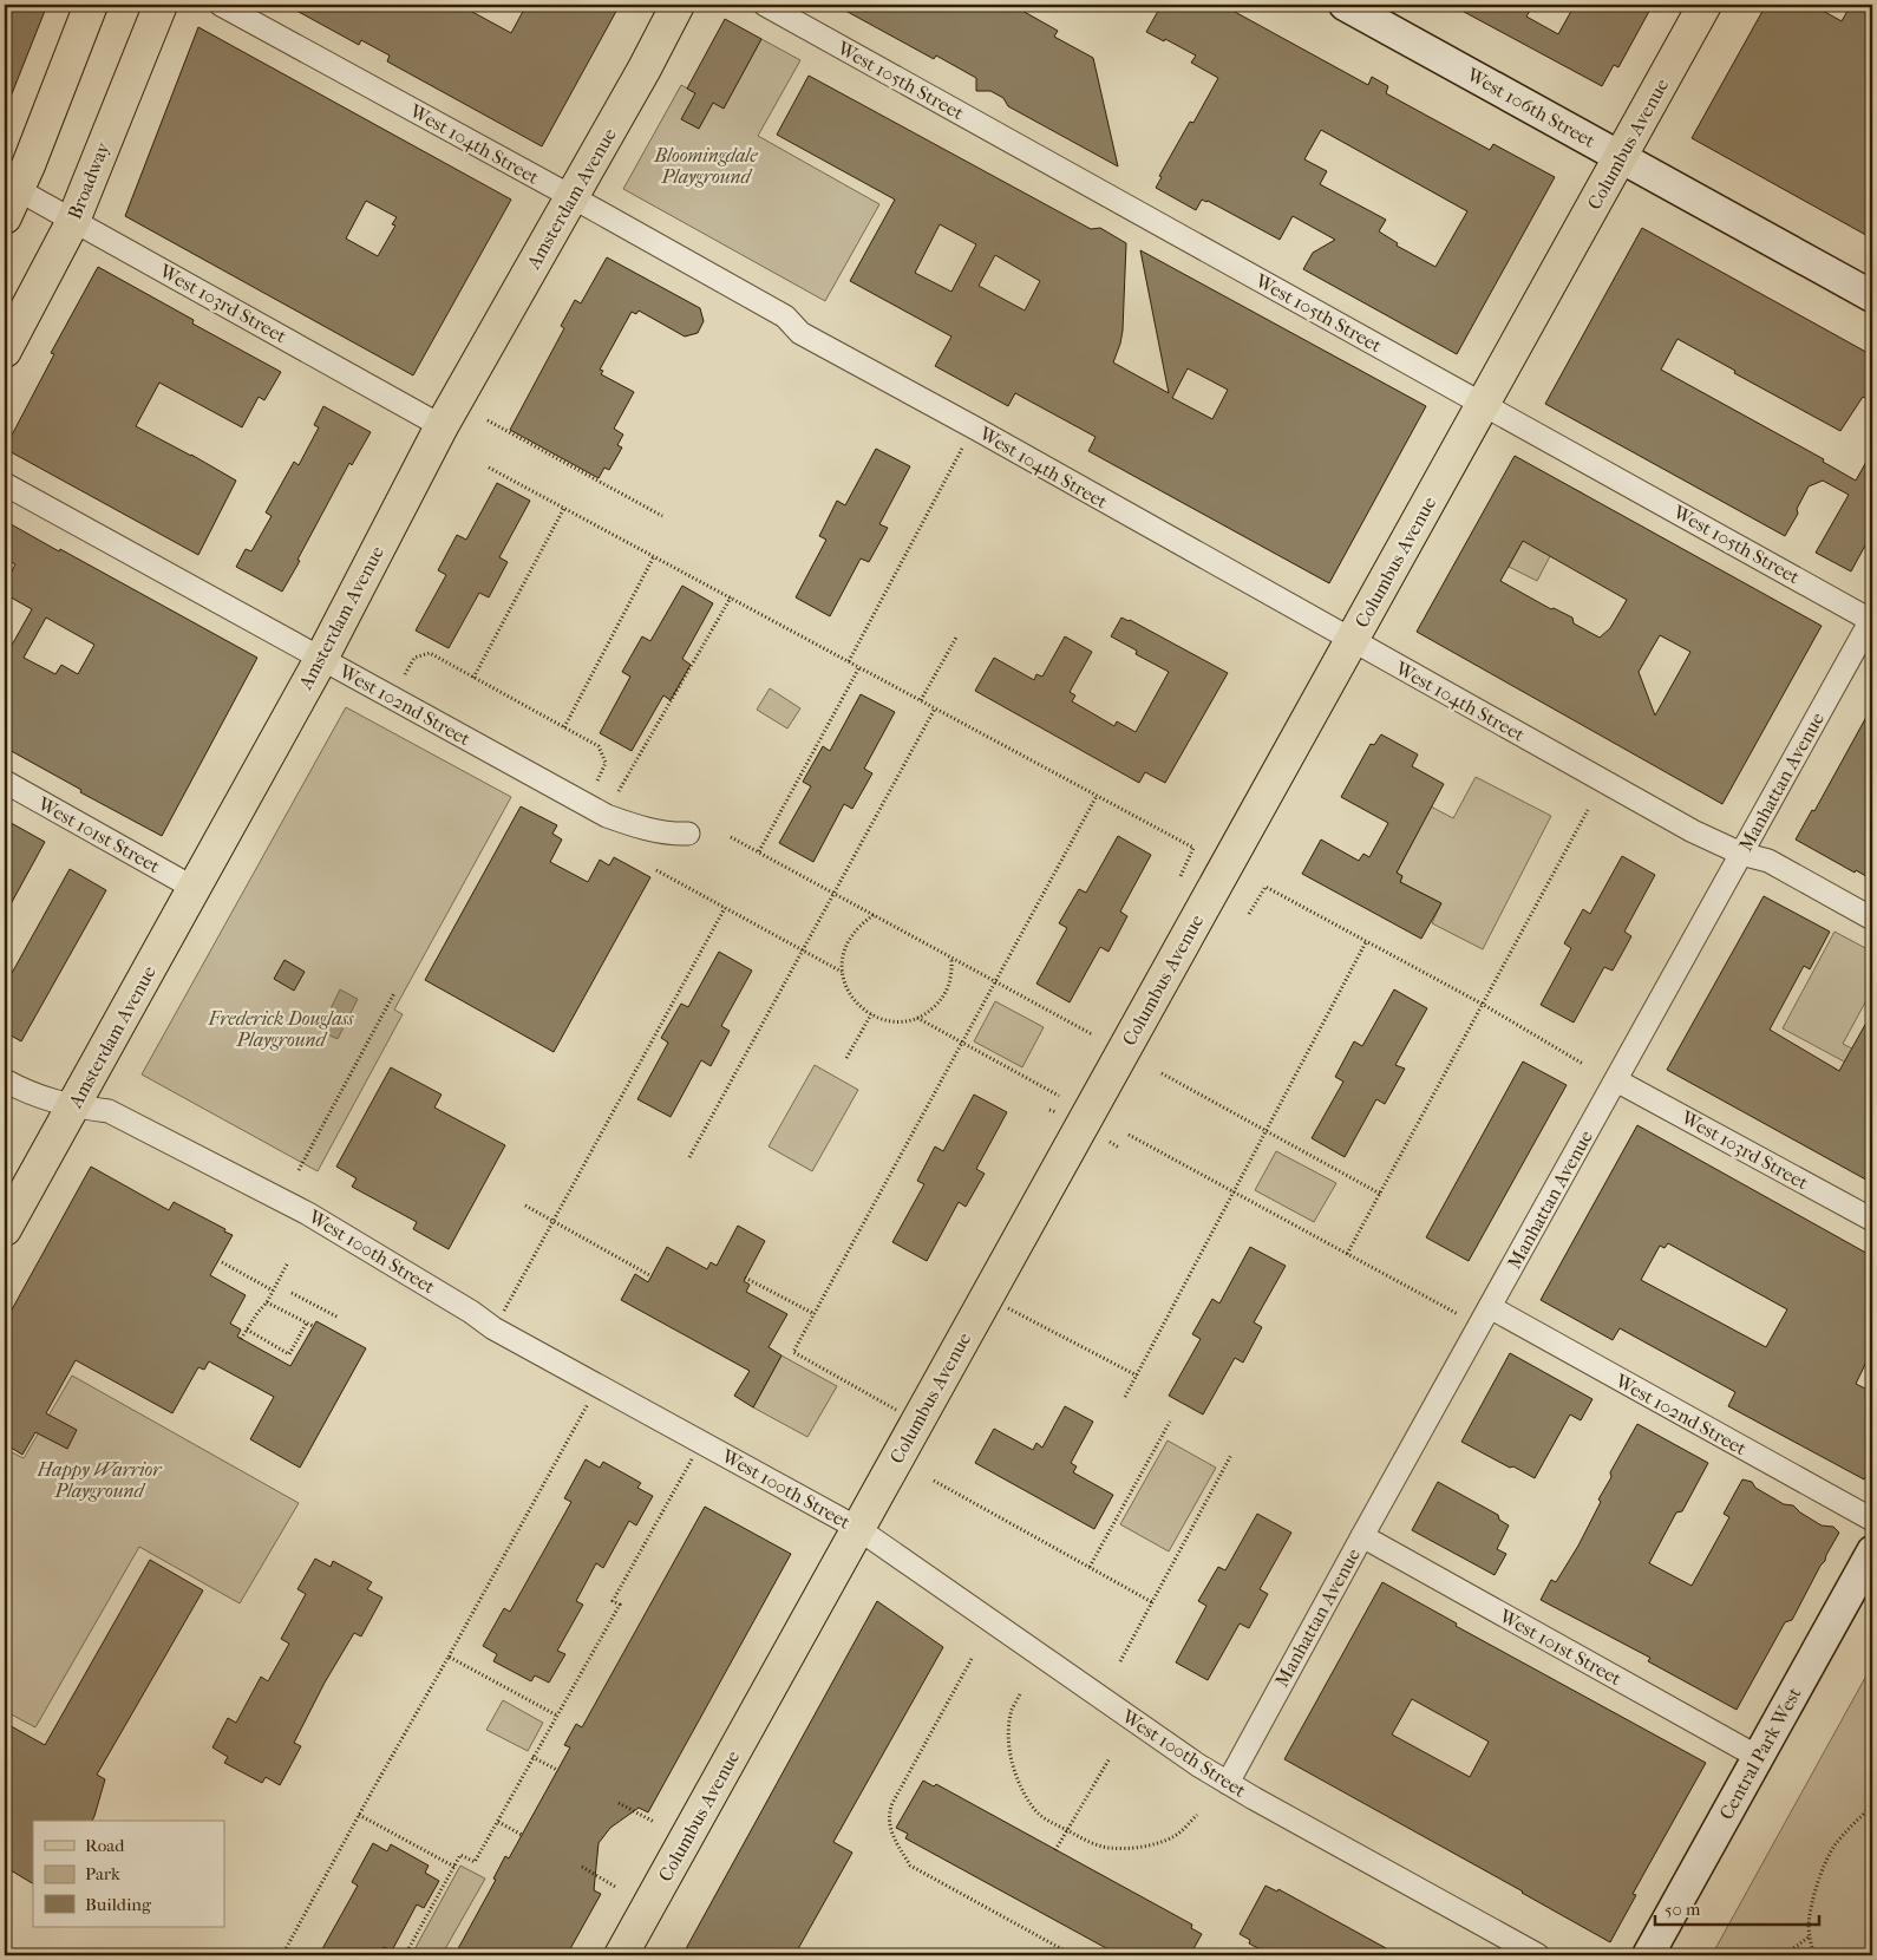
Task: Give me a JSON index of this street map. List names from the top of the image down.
{
  "streets": {
    "main road": [
      "West 106th Street",
      "Columbus Avenue",
      "Broadway",
      "Amsterdam Avenue",
      "Central Park West"
    ],
    "street": [
      "West 105th Street",
      "West 104th Street",
      "West 103rd Street",
      "West 102nd Street",
      "Manhattan Avenue",
      "West 101st Street",
      "West 100th Street"
    ]
  },
  "crossings": [
    ["West 105th Street", "Columbus Avenue"],
    ["West 105th Street", "Manhattan Avenue"],
    ["West 106th Street", "Columbus Avenue"],
    ["West 104th Street", "Columbus Avenue"],
    ["West 104th Street", "Amsterdam Avenue"],
    ["West 104th Street", "Manhattan Avenue"],
    ["Columbus Avenue", "West 100th Street"],
    ["Broadway", "West 103rd Street"],
    ["Amsterdam Avenue", "West 103rd Street"],
    ["Amsterdam Avenue", "West 102nd Street"],
    ["Amsterdam Avenue", "West 101st Street"],
    ["Amsterdam Avenue", "West 100th Street"],
    ["West 103rd Street", "Manhattan Avenue"],
    ["West 102nd Street", "Manhattan Avenue"],
    ["Manhattan Avenue", "West 101st Street"],
    ["Manhattan Avenue", "West 100th Street"],
    ["West 101st Street", "Central Park West"]
  ],
  "parks": ["Bloomingdale Playground", "Frederick Douglass Playground", "Happy Warrior Playground"],
  "legend": ["Road", "Park", "Building"],
  "scale_bar": "50 m"
}
